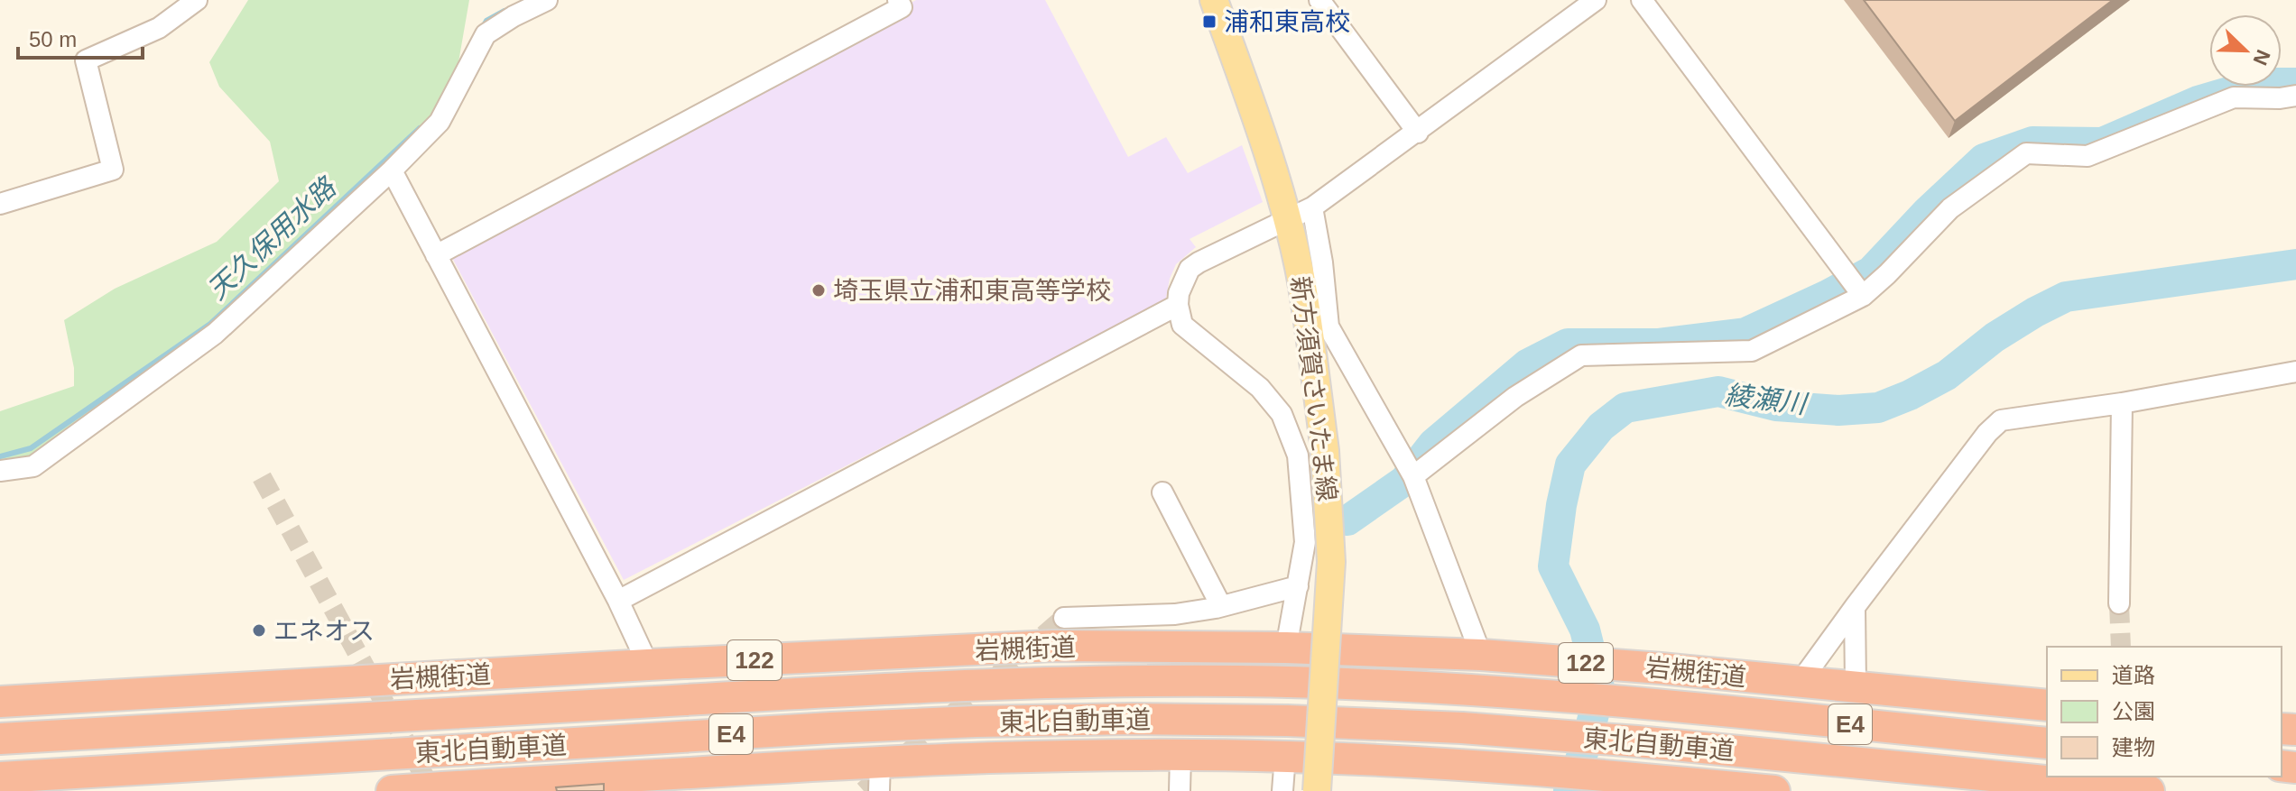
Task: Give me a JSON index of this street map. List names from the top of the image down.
{
  "streets": {
    "highway": [
      "岩槻街道",
      "122",
      "東北自動車道",
      "E4"
    ],
    "main road": ["新方須賀さいたま線"]
  },
  "water": ["天久保用水路", "綾瀬川"],
  "places": {
    "transit": ["浦和東高校"],
    "other": ["埼玉県立浦和東高等学校", "エネオス"]
  },
  "legend": ["道路", "公園", "建物"],
  "scale_bar": "50 m",
  "north": "bottom right"
}
